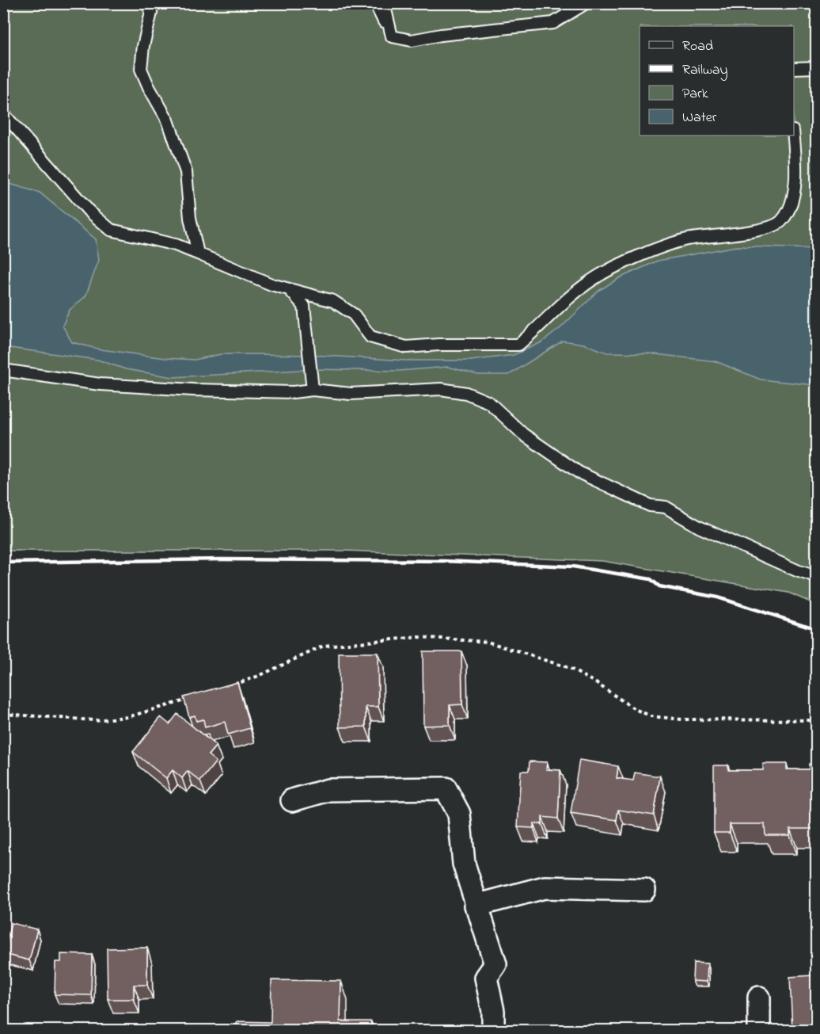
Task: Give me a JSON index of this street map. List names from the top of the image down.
{
  "legend": [
    "Road",
    "Railway",
    "Park",
    "Water"
  ]
}
